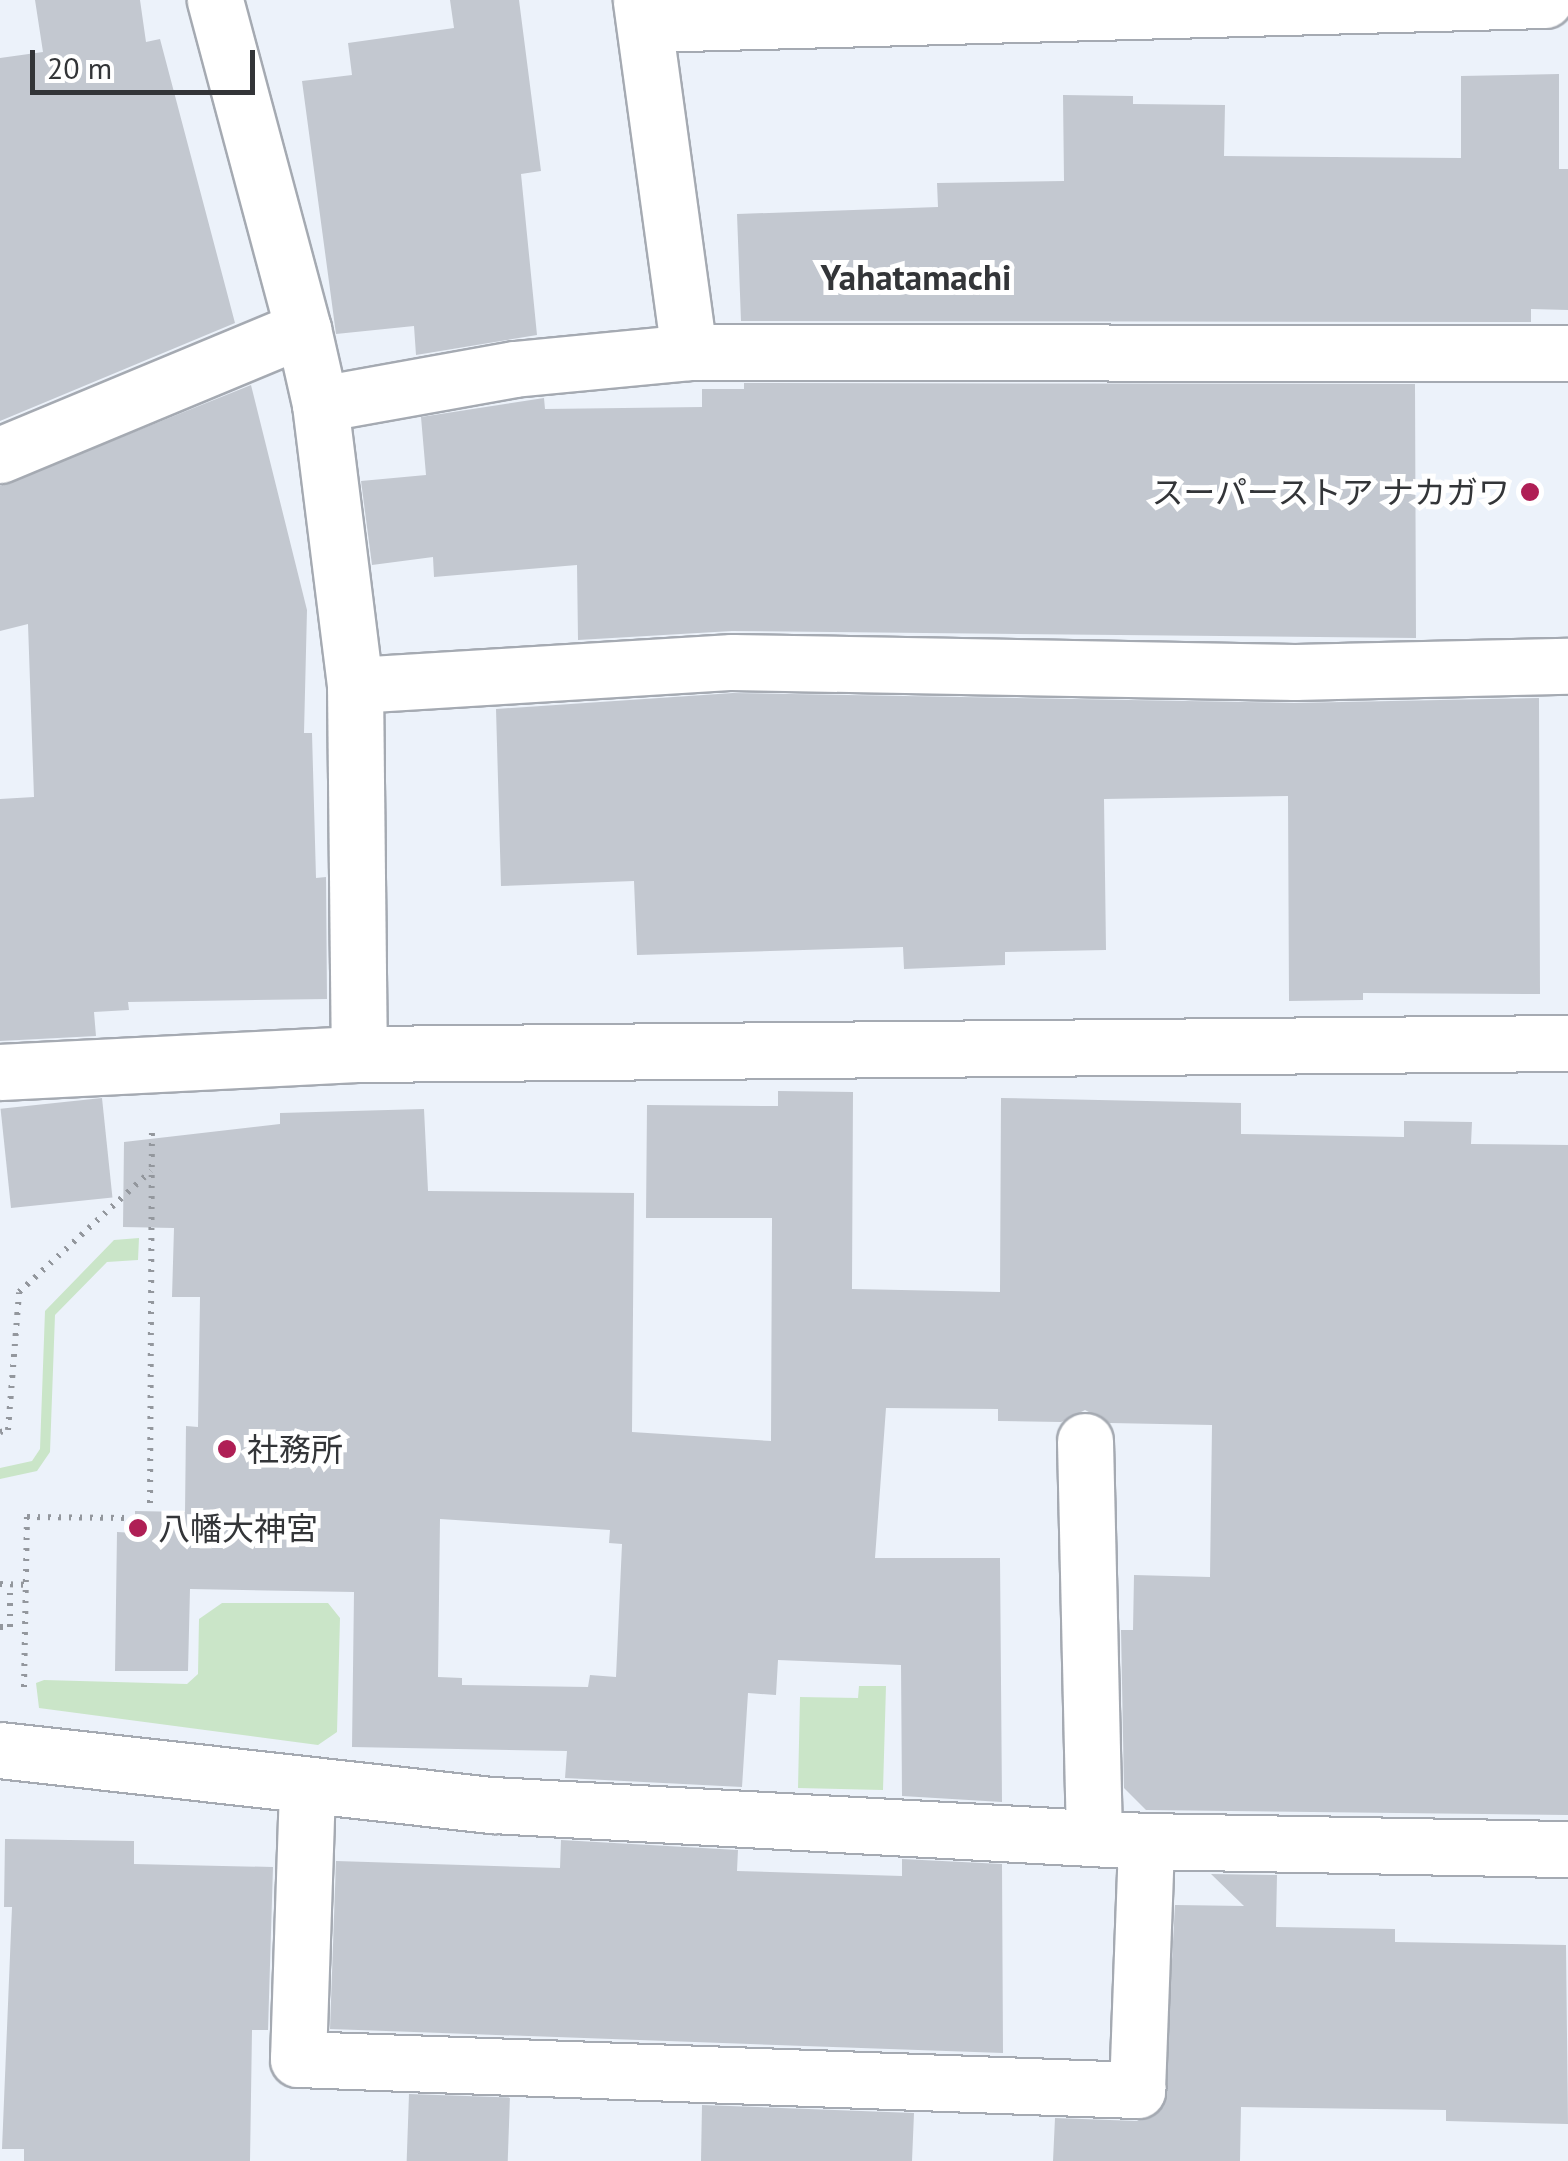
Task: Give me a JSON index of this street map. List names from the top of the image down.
{
  "districts": ["Yahatamachi"],
  "places": ["スーパーストア ナカガワ", "社務所", "八幡大神宮"],
  "scale_bar": "20 m"
}
